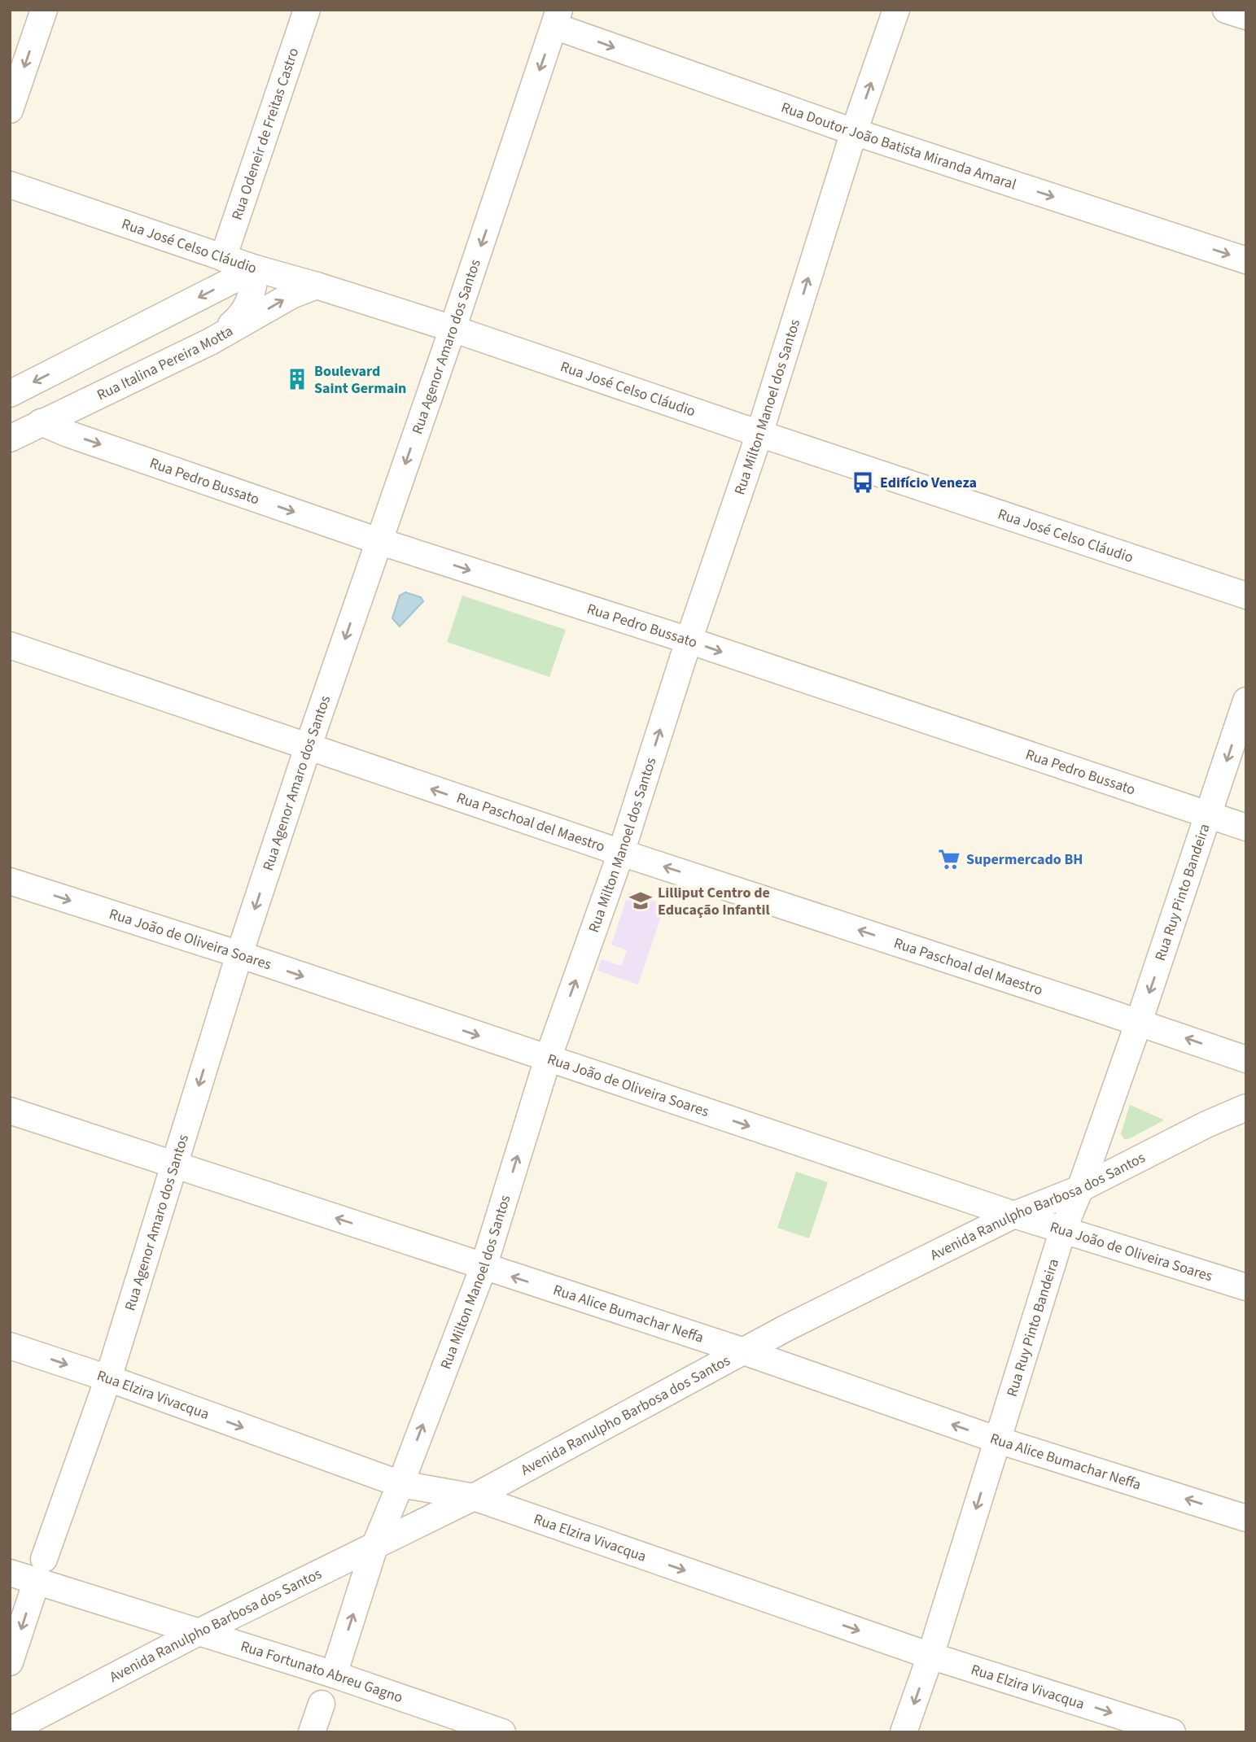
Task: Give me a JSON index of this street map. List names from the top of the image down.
{
  "streets": {
    "street": [
      "Rua Odeneir de Freitas Castro",
      "Rua Doutor João Batista Miranda Amaral",
      "Rua José Celso Cláudio",
      "Rua Agenor Amaro dos Santos",
      "Rua Italina Pereira Motta",
      "Rua Milton Manoel dos Santos",
      "Rua Pedro Bussato",
      "Rua Paschoal del Maestro",
      "Rua Ruy Pinto Bandeira",
      "Rua João de Oliveira Soares",
      "Avenida Ranulpho Barbosa dos Santos",
      "Rua Alice Bumachar Neffa",
      "Rua Elzira Vivacqua",
      "Rua Fortunato Abreu Gagno"
    ]
  },
  "crossings": [
    ["Rua Odeneir de Freitas Castro", "Rua José Celso Cláudio"],
    ["Rua Doutor João Batista Miranda Amaral", "Rua Agenor Amaro dos Santos"],
    ["Rua Doutor João Batista Miranda Amaral", "Rua Milton Manoel dos Santos"],
    ["Rua José Celso Cláudio", "Rua Agenor Amaro dos Santos"],
    ["Rua José Celso Cláudio", "Rua Italina Pereira Motta"],
    ["Rua José Celso Cláudio", "Rua Milton Manoel dos Santos"],
    ["Rua Agenor Amaro dos Santos", "Rua Pedro Bussato"],
    ["Rua Agenor Amaro dos Santos", "Rua Paschoal del Maestro"],
    ["Rua Agenor Amaro dos Santos", "Rua João de Oliveira Soares"],
    ["Rua Agenor Amaro dos Santos", "Rua Alice Bumachar Neffa"],
    ["Rua Agenor Amaro dos Santos", "Rua Elzira Vivacqua"],
    ["Rua Agenor Amaro dos Santos", "Rua Fortunato Abreu Gagno"],
    ["Rua Italina Pereira Motta", "Rua Pedro Bussato"],
    ["Rua Milton Manoel dos Santos", "Rua Pedro Bussato"],
    ["Rua Milton Manoel dos Santos", "Rua Paschoal del Maestro"],
    ["Rua Milton Manoel dos Santos", "Rua João de Oliveira Soares"],
    ["Rua Milton Manoel dos Santos", "Avenida Ranulpho Barbosa dos Santos"],
    ["Rua Milton Manoel dos Santos", "Rua Alice Bumachar Neffa"],
    ["Rua Milton Manoel dos Santos", "Rua Elzira Vivacqua"],
    ["Rua Milton Manoel dos Santos", "Rua Fortunato Abreu Gagno"],
    ["Rua Pedro Bussato", "Rua Ruy Pinto Bandeira"],
    ["Rua Paschoal del Maestro", "Rua Ruy Pinto Bandeira"],
    ["Rua Ruy Pinto Bandeira", "Rua João de Oliveira Soares"],
    ["Rua Ruy Pinto Bandeira", "Avenida Ranulpho Barbosa dos Santos"],
    ["Rua Ruy Pinto Bandeira", "Rua Alice Bumachar Neffa"],
    ["Rua Ruy Pinto Bandeira", "Rua Elzira Vivacqua"],
    ["Rua João de Oliveira Soares", "Avenida Ranulpho Barbosa dos Santos"],
    ["Avenida Ranulpho Barbosa dos Santos", "Rua Alice Bumachar Neffa"],
    ["Avenida Ranulpho Barbosa dos Santos", "Rua Elzira Vivacqua"],
    ["Avenida Ranulpho Barbosa dos Santos", "Rua Fortunato Abreu Gagno"]
  ],
  "one_way": [
    "Rua Doutor João Batista Miranda Amaral",
    "Rua Agenor Amaro dos Santos",
    "Rua Milton Manoel dos Santos",
    "Rua Pedro Bussato",
    "Rua Paschoal del Maestro",
    "Rua Ruy Pinto Bandeira",
    "Rua João de Oliveira Soares",
    "Rua Alice Bumachar Neffa",
    "Rua Elzira Vivacqua"
  ],
  "places": {
    "building": ["Boulevard Saint Germain"],
    "bus stop": ["Edifício Veneza"],
    "supermarket": ["Supermercado BH"],
    "school or university": ["Lilliput Centro de Educação Infantil"]
  }
}
